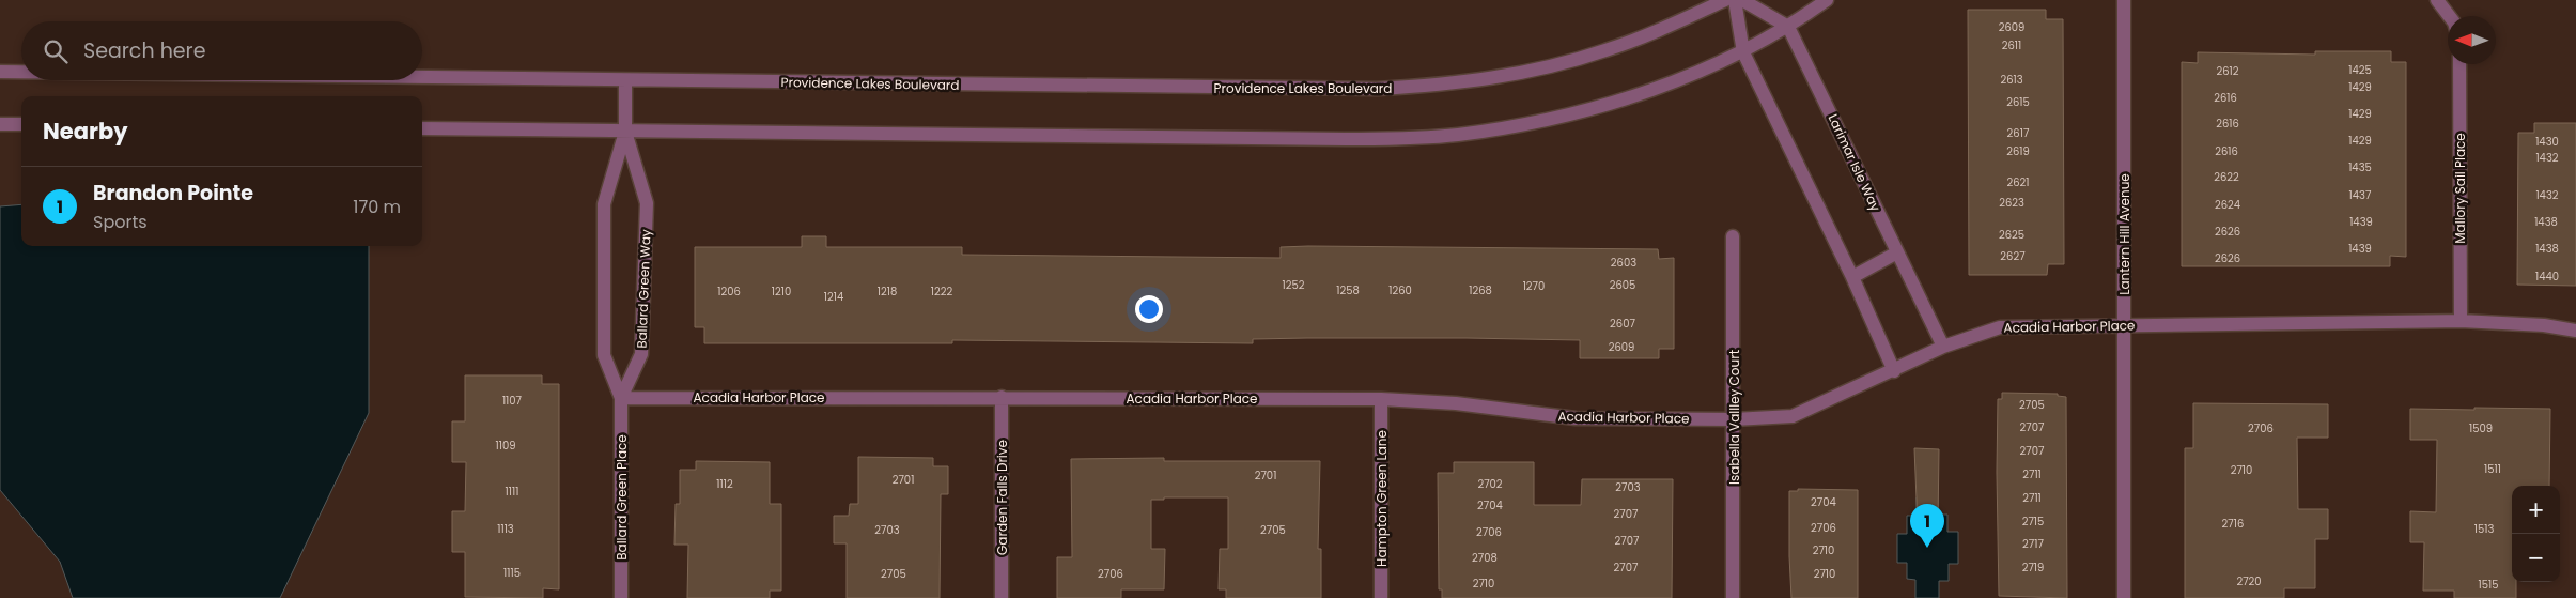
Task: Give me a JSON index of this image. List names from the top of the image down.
{
  "streets": {
    "street": [
      "Providence Lakes Boulevard",
      "Larimar Isle Way",
      "Mallory Sail Place",
      "Lantern Hill Avenue",
      "Ballard Green Way",
      "Acadia Harbor Place",
      "Isabella Vallley Court",
      "Ballard Green Place",
      "Garden Falls Drive",
      "Hampton Green Lane"
    ]
  },
  "crossings": [
    ["Providence Lakes Boulevard", "Ballard Green Way"],
    ["Larimar Isle Way", "Acadia Harbor Place"],
    ["Mallory Sail Place", "Acadia Harbor Place"],
    ["Lantern Hill Avenue", "Acadia Harbor Place"],
    ["Ballard Green Way", "Acadia Harbor Place"],
    ["Ballard Green Way", "Ballard Green Place"],
    ["Acadia Harbor Place", "Isabella Vallley Court"],
    ["Acadia Harbor Place", "Ballard Green Place"],
    ["Acadia Harbor Place", "Garden Falls Drive"],
    ["Acadia Harbor Place", "Hampton Green Lane"]
  ],
  "house_numbers": [
    "2609",
    "2611",
    "1425",
    "2612",
    "2613",
    "1429",
    "2616",
    "2615",
    "1429",
    "2616",
    "2617",
    "1429",
    "1430",
    "2619",
    "2616",
    "1432",
    "1435",
    "2622",
    "2621",
    "1437",
    "1432",
    "2623",
    "2624",
    "1439",
    "1438",
    "2626",
    "2625",
    "1439",
    "1438",
    "2627",
    "2626",
    "2603",
    "1440",
    "1252",
    "2605",
    "1270",
    "1258",
    "1260",
    "1268",
    "1206",
    "1210",
    "1218",
    "1222",
    "1214",
    "2607",
    "2609",
    "1107",
    "2705",
    "2707",
    "2706",
    "1509",
    "1109",
    "2707",
    "1511",
    "2710",
    "2711",
    "2701",
    "2701",
    "1112",
    "2702",
    "2703",
    "1111",
    "2711",
    "2704",
    "2704",
    "2707",
    "2715",
    "2716",
    "2706",
    "1113",
    "1513",
    "2703",
    "2705",
    "2706",
    "2707",
    "2717",
    "2710",
    "2708",
    "2707",
    "2719",
    "1115",
    "2705",
    "2706",
    "2710",
    "2720",
    "2710",
    "1515"
  ],
  "north": "left",
  "page": {
    "search": "Search here",
    "heading": "Nearby",
    "list": [
      {
        "mark": "1",
        "name": "Brandon Pointe",
        "note": "Sports",
        "value": "170 m"
      }
    ],
    "map_buttons": ["+", "−"],
    "pins": "1"
  }
}
